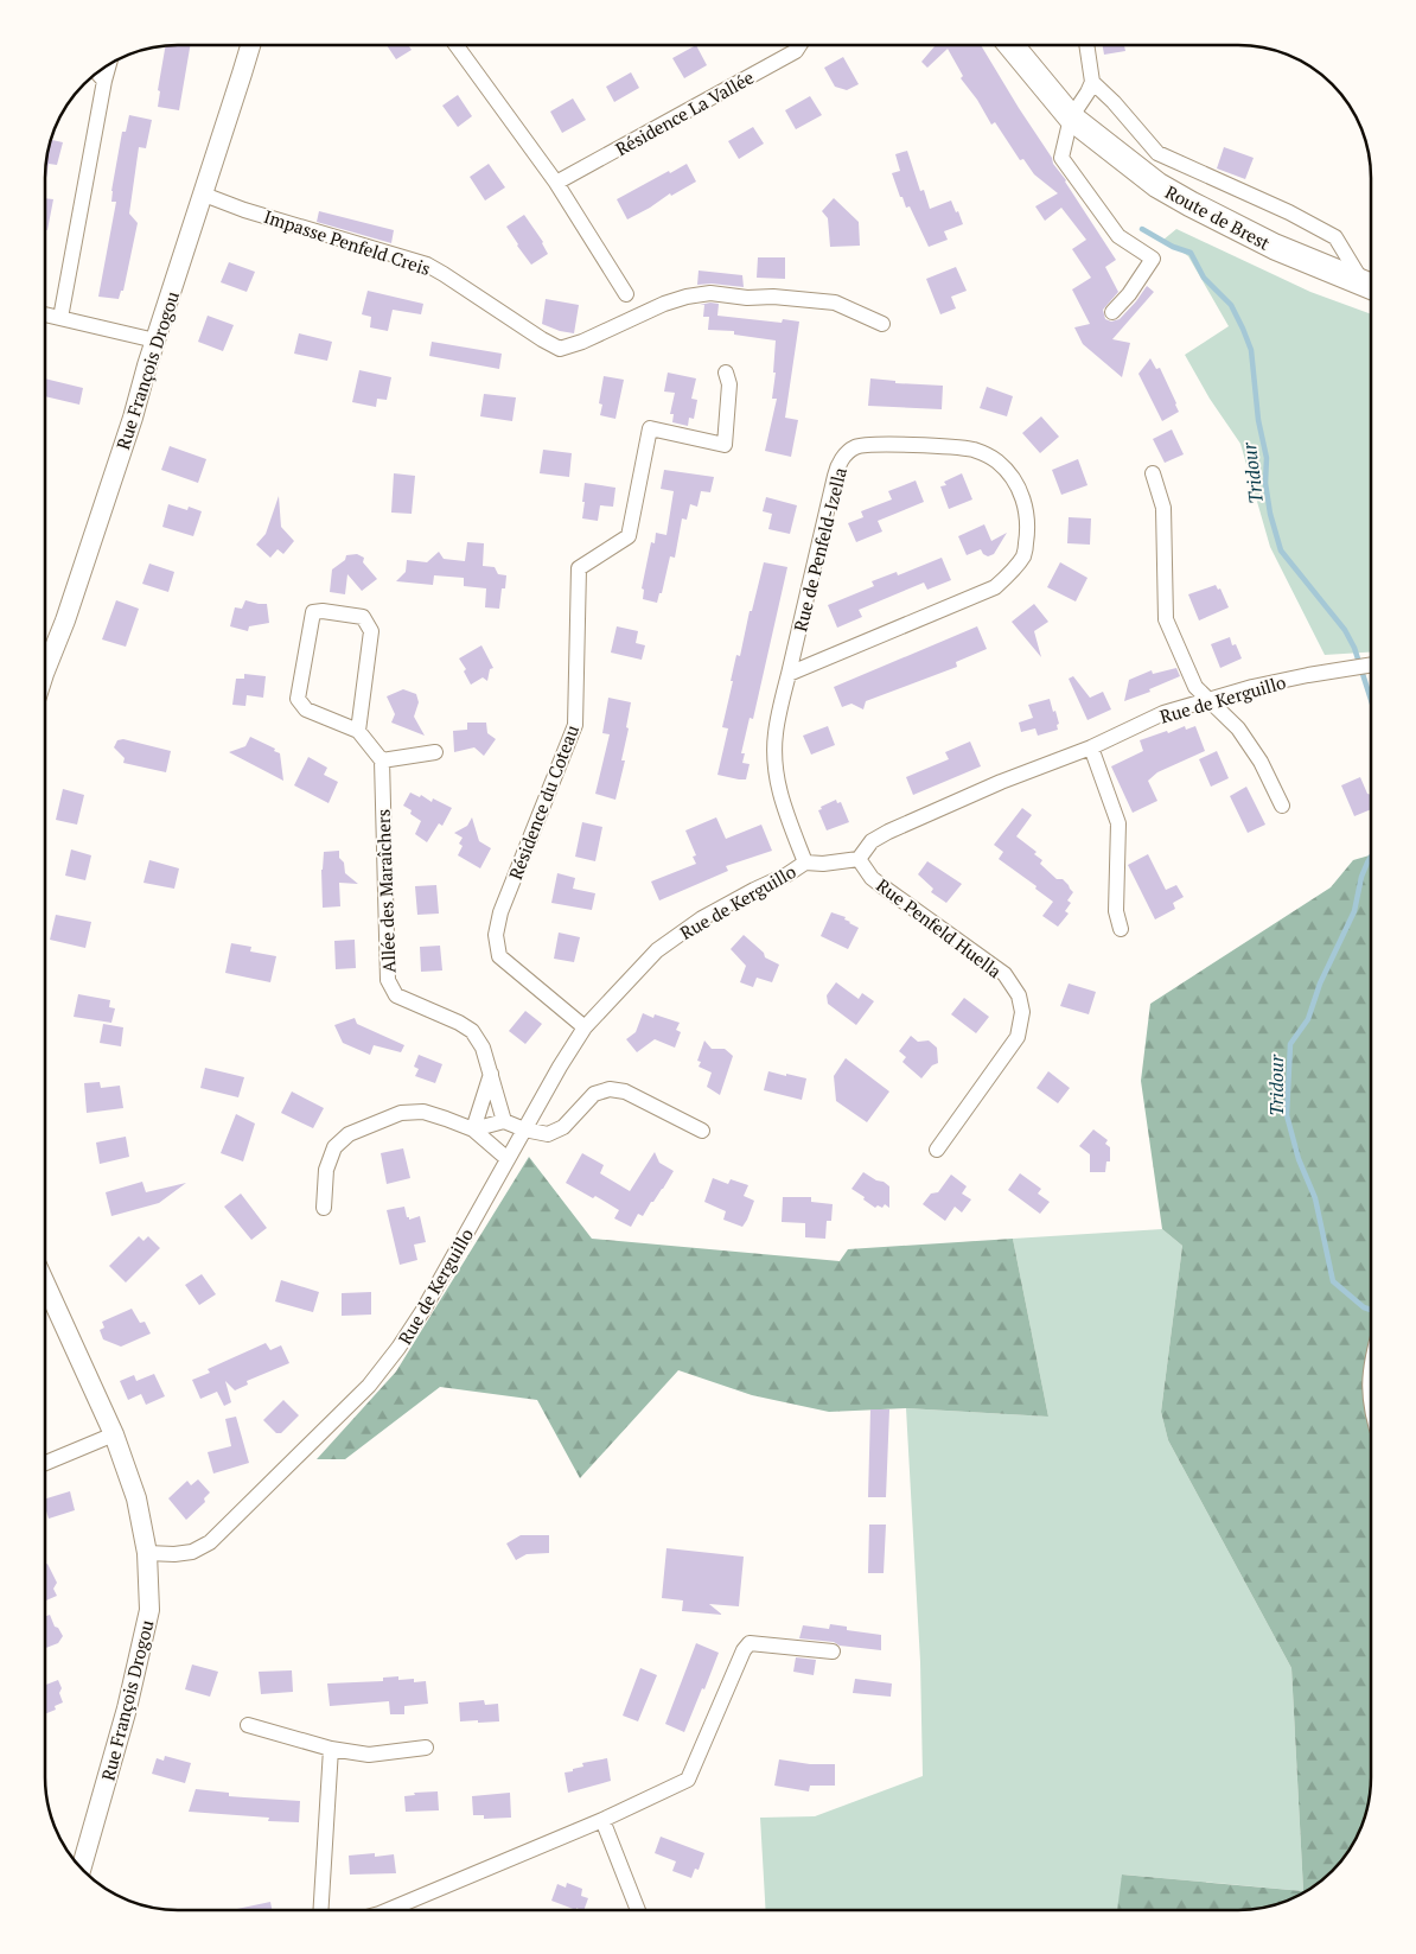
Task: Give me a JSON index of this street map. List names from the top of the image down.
{
  "streets": {
    "main road": ["Route de Brest"],
    "street": [
      "Résidence La Vallée",
      "Impasse Penfeld Creis",
      "Rue François Drogou",
      "Rue de Penfeld-Izella",
      "Rue de Kerguillo",
      "Résidence du Coteau",
      "Allée des Maraîchers",
      "Rue Penfeld Huella"
    ]
  },
  "crossings": [
    ["Impasse Penfeld Creis", "Rue François Drogou"],
    ["Rue François Drogou", "Rue de Kerguillo"],
    ["Rue de Penfeld-Izella", "Rue de Kerguillo"],
    ["Rue de Kerguillo", "Résidence du Coteau"],
    ["Rue de Kerguillo", "Rue Penfeld Huella"]
  ],
  "water": ["Tridour"]
}
